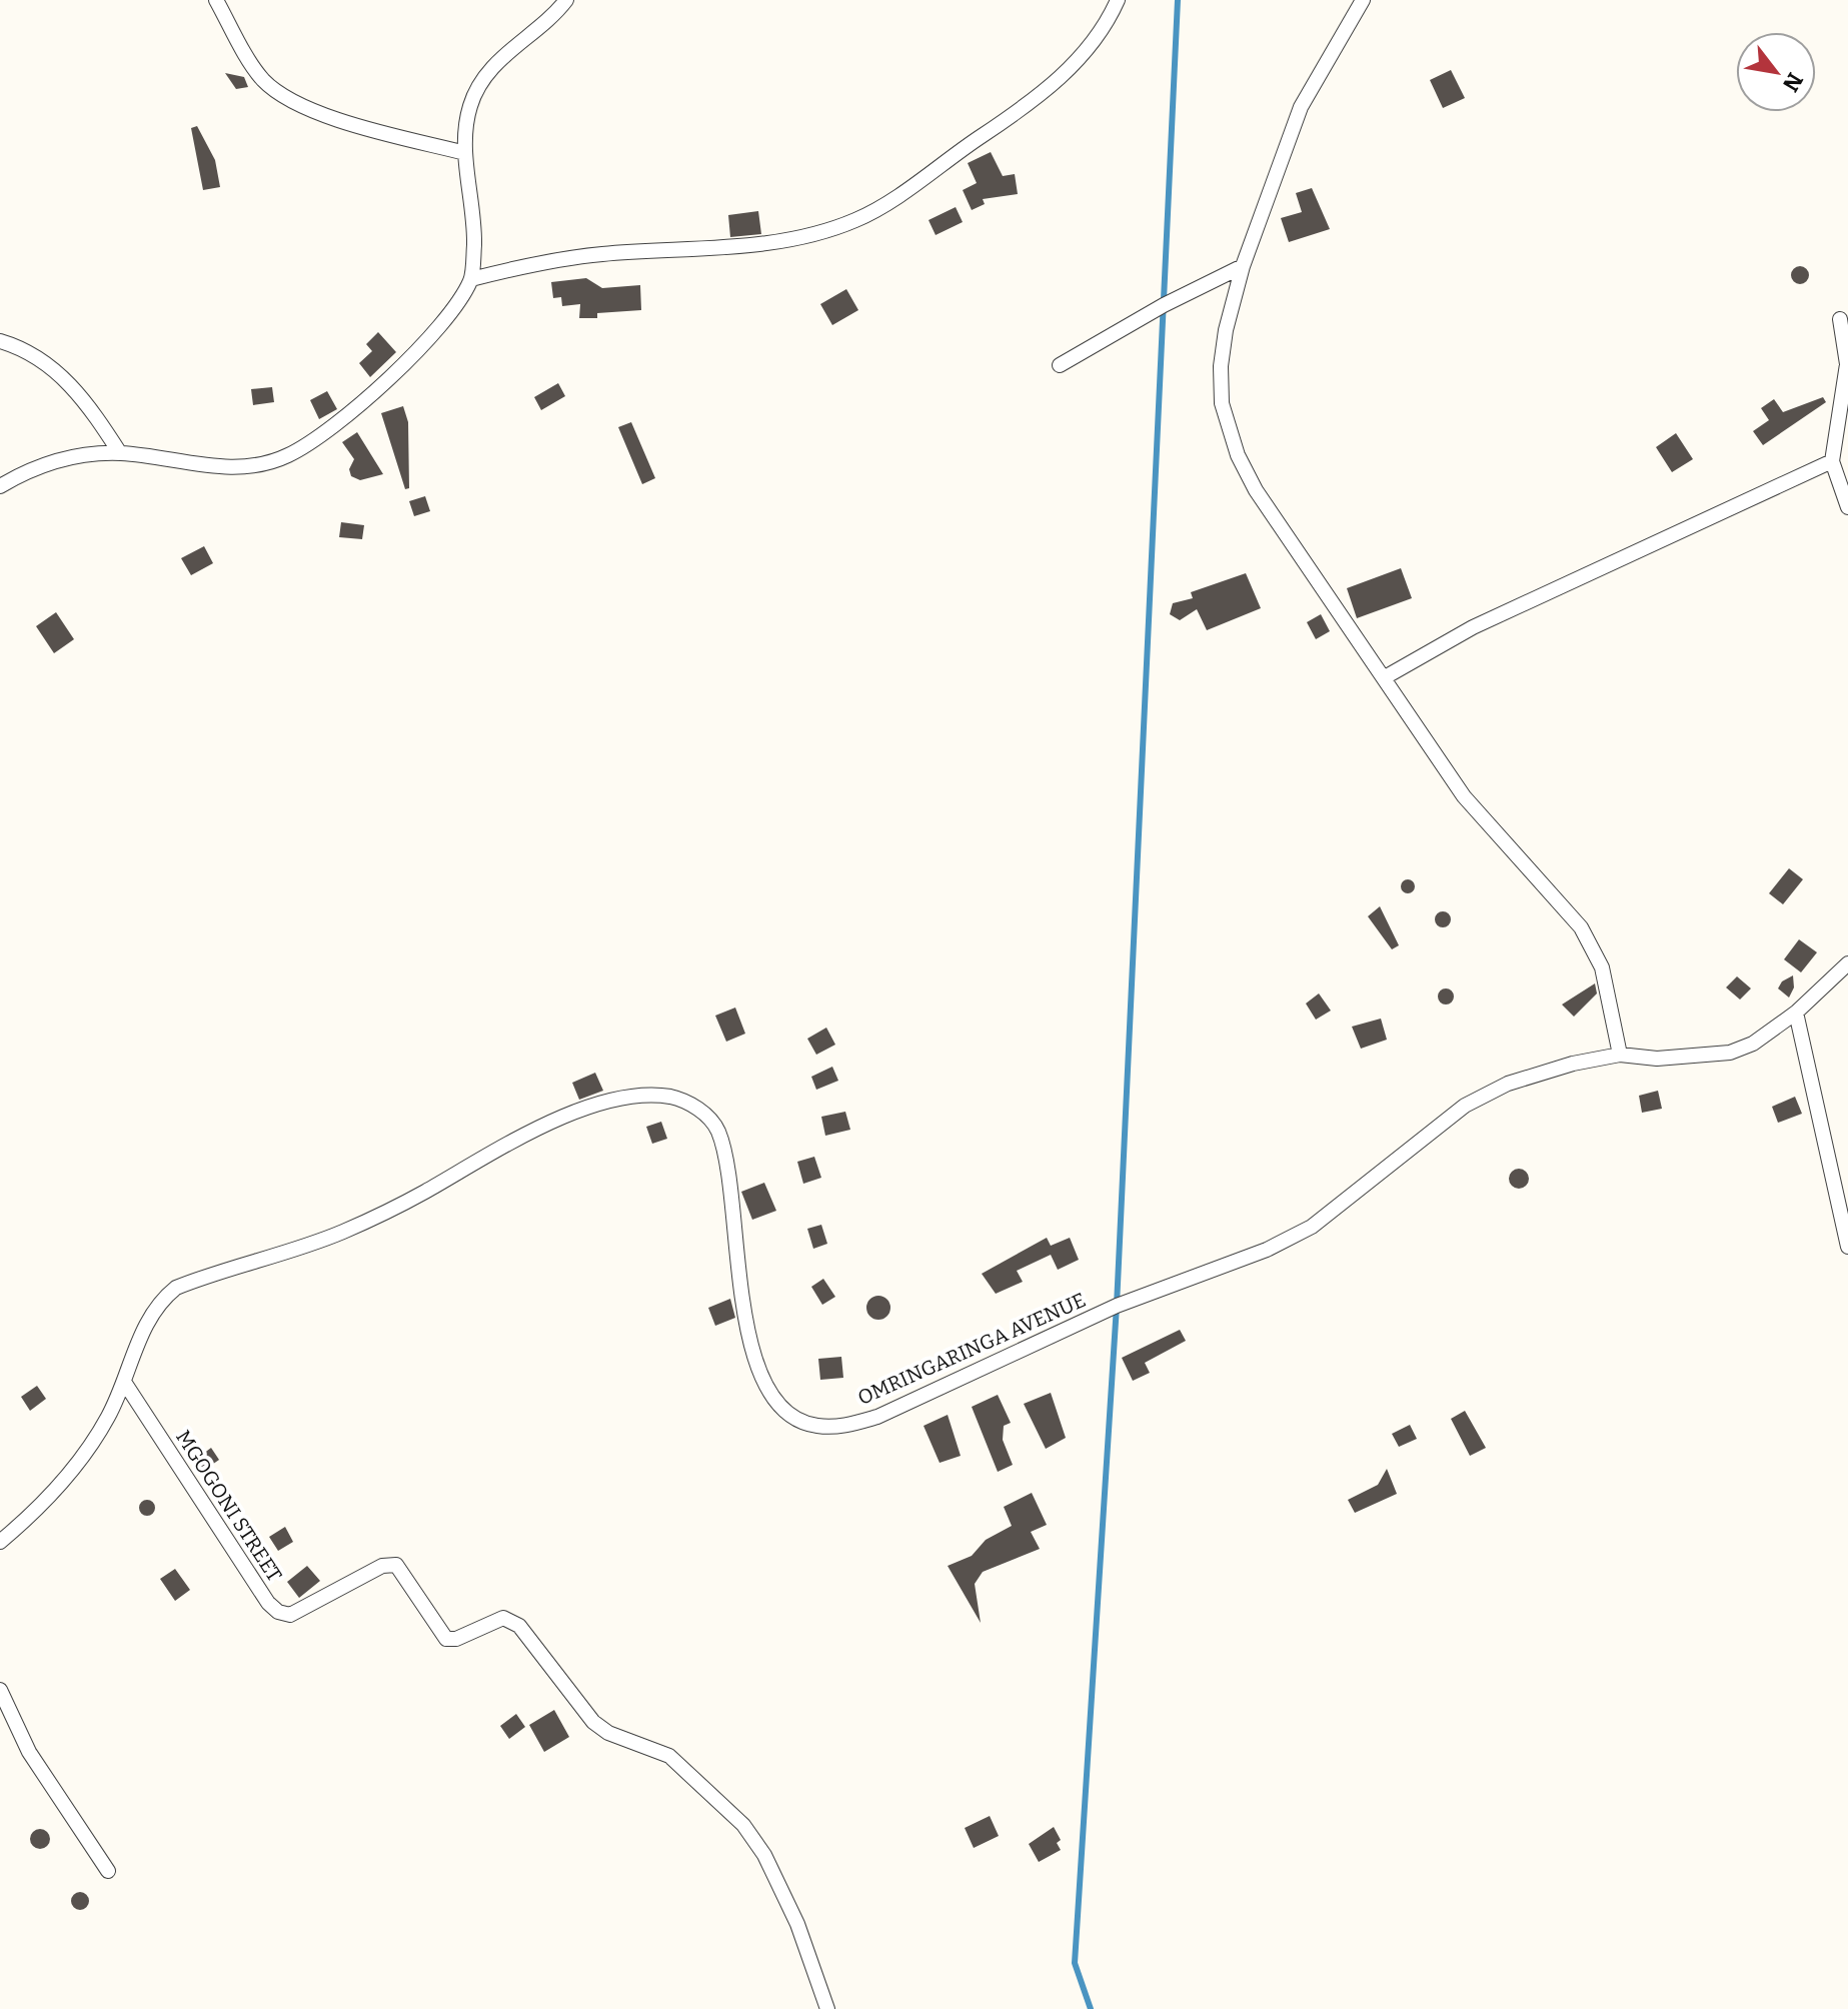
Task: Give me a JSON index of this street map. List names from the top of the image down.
{
  "streets": {
    "street": ["OMRINGARINGA AVENUE", "MGOGONI STREET"]
  },
  "crossings": [
    ["OMRINGARINGA AVENUE", "MGOGONI STREET"]
  ],
  "north": "bottom right"
}
